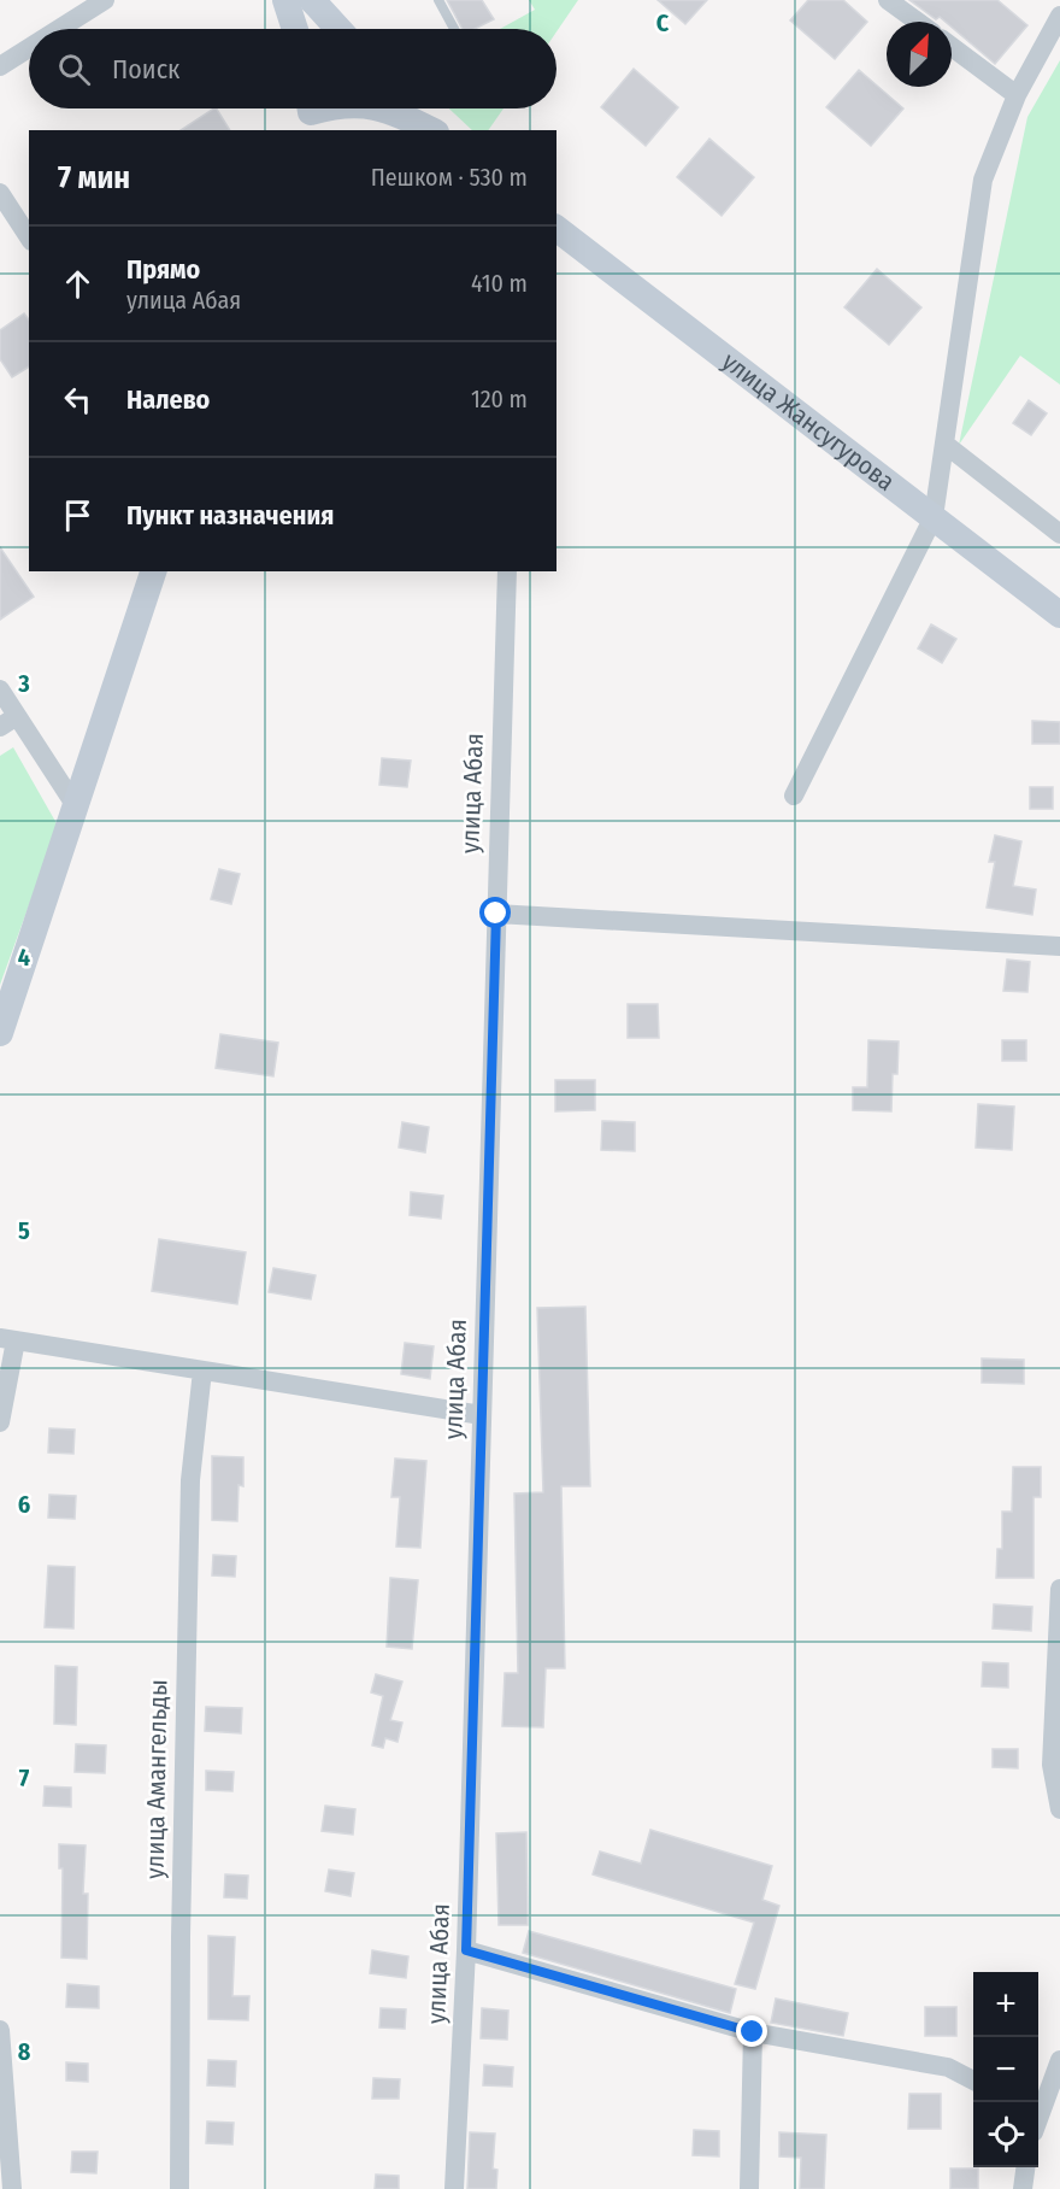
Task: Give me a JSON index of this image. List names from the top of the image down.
{
  "streets": {
    "main road": ["улица Жансугурова"],
    "street": ["улица Абая", "улица Амангельды"]
  },
  "north": "top right",
  "page": {
    "search": "Поиск",
    "heading": ["7 мин", "Пешком · 530 m"],
    "list": [
      ["Прямо", "улица Абая", "410 m"],
      ["Налево", "120 m"],
      "Пункт назначения"
    ],
    "map_buttons": ["+", "−"]
  },
  "grid": {
    "columns": ["C"],
    "rows": [
      "3",
      "4",
      "5",
      "6",
      "7",
      "8"
    ]
  }
}
